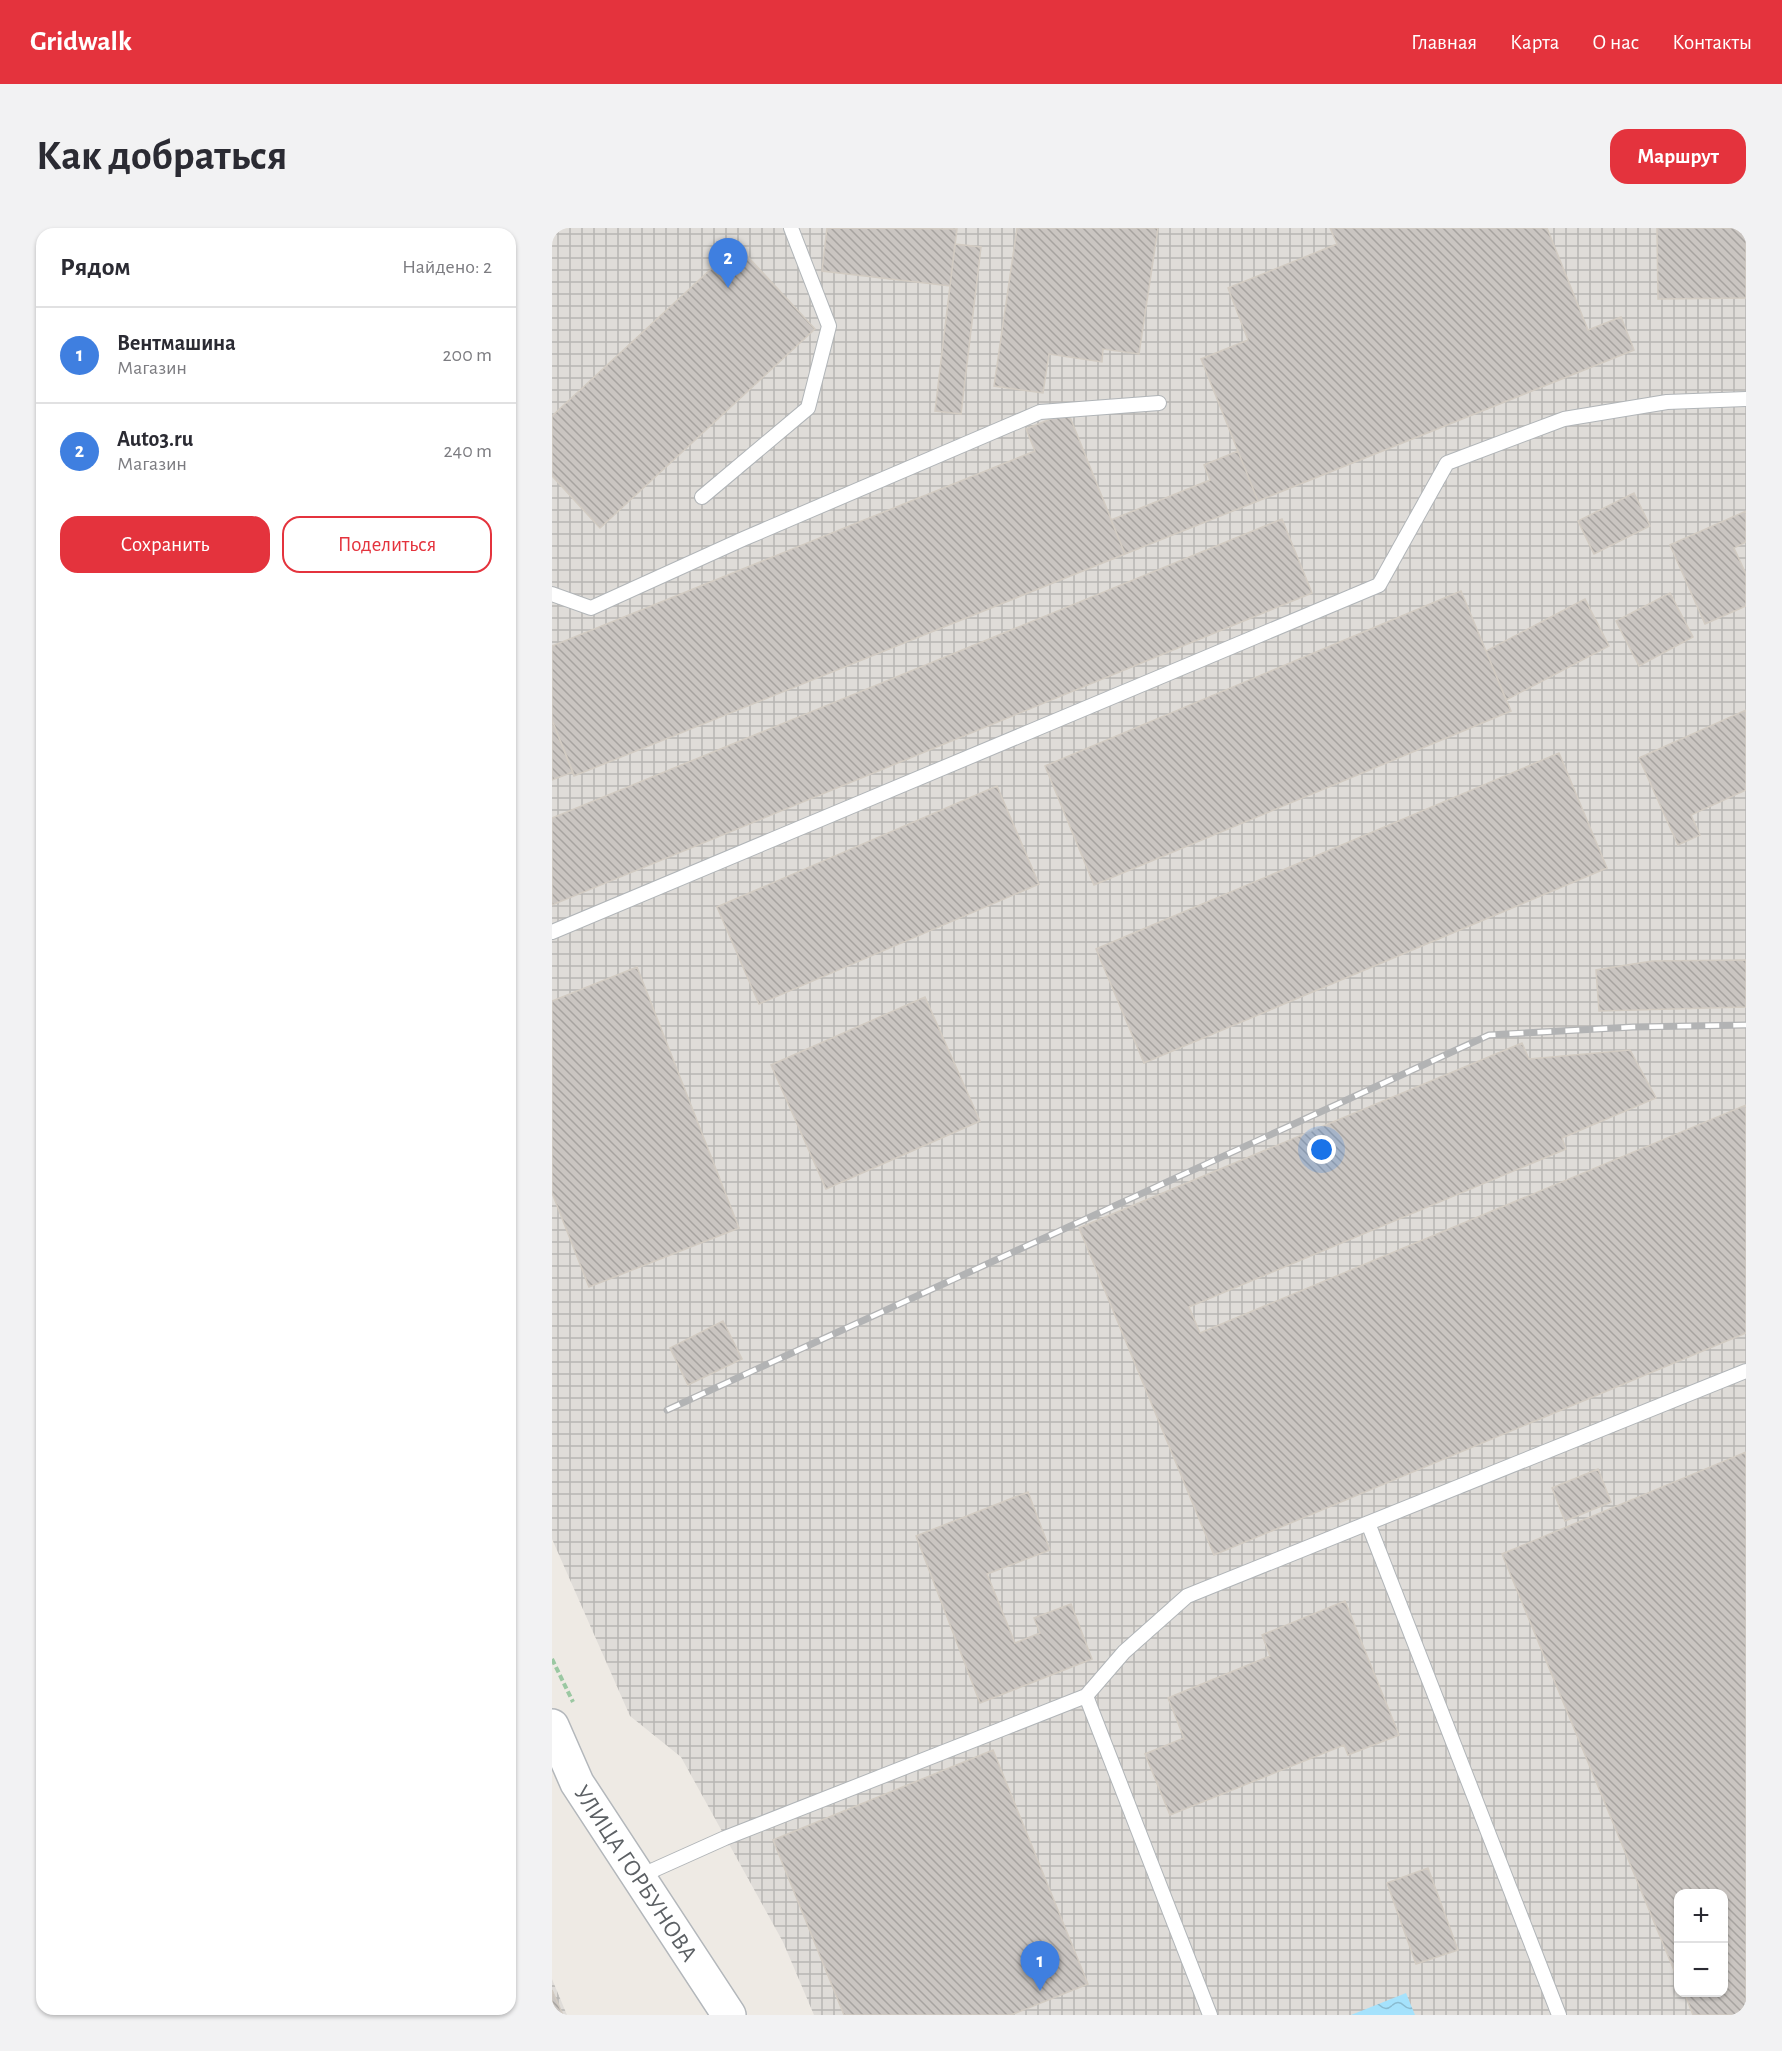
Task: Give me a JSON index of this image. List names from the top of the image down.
{
  "streets": {
    "street": ["УЛИЦА ГОРБУНОВА"]
  },
  "page": {
    "header": "Gridwalk",
    "nav": [
      "Главная",
      "Карта",
      "О нас",
      "Контакты"
    ],
    "buttons": [
      "Маршрут",
      ["Сохранить", "Поделиться"]
    ],
    "title": "Как добраться",
    "heading": ["Рядом", "Найдено: 2"],
    "pins": ["2", "1"],
    "list": [
      {
        "mark": "1",
        "name": "Вентмашина",
        "note": "Магазин",
        "value": "200 m"
      },
      {
        "mark": "2",
        "name": "Auto3.ru",
        "note": "Магазин",
        "value": "240 m"
      }
    ],
    "map_buttons": ["+", "−"]
  }
}
